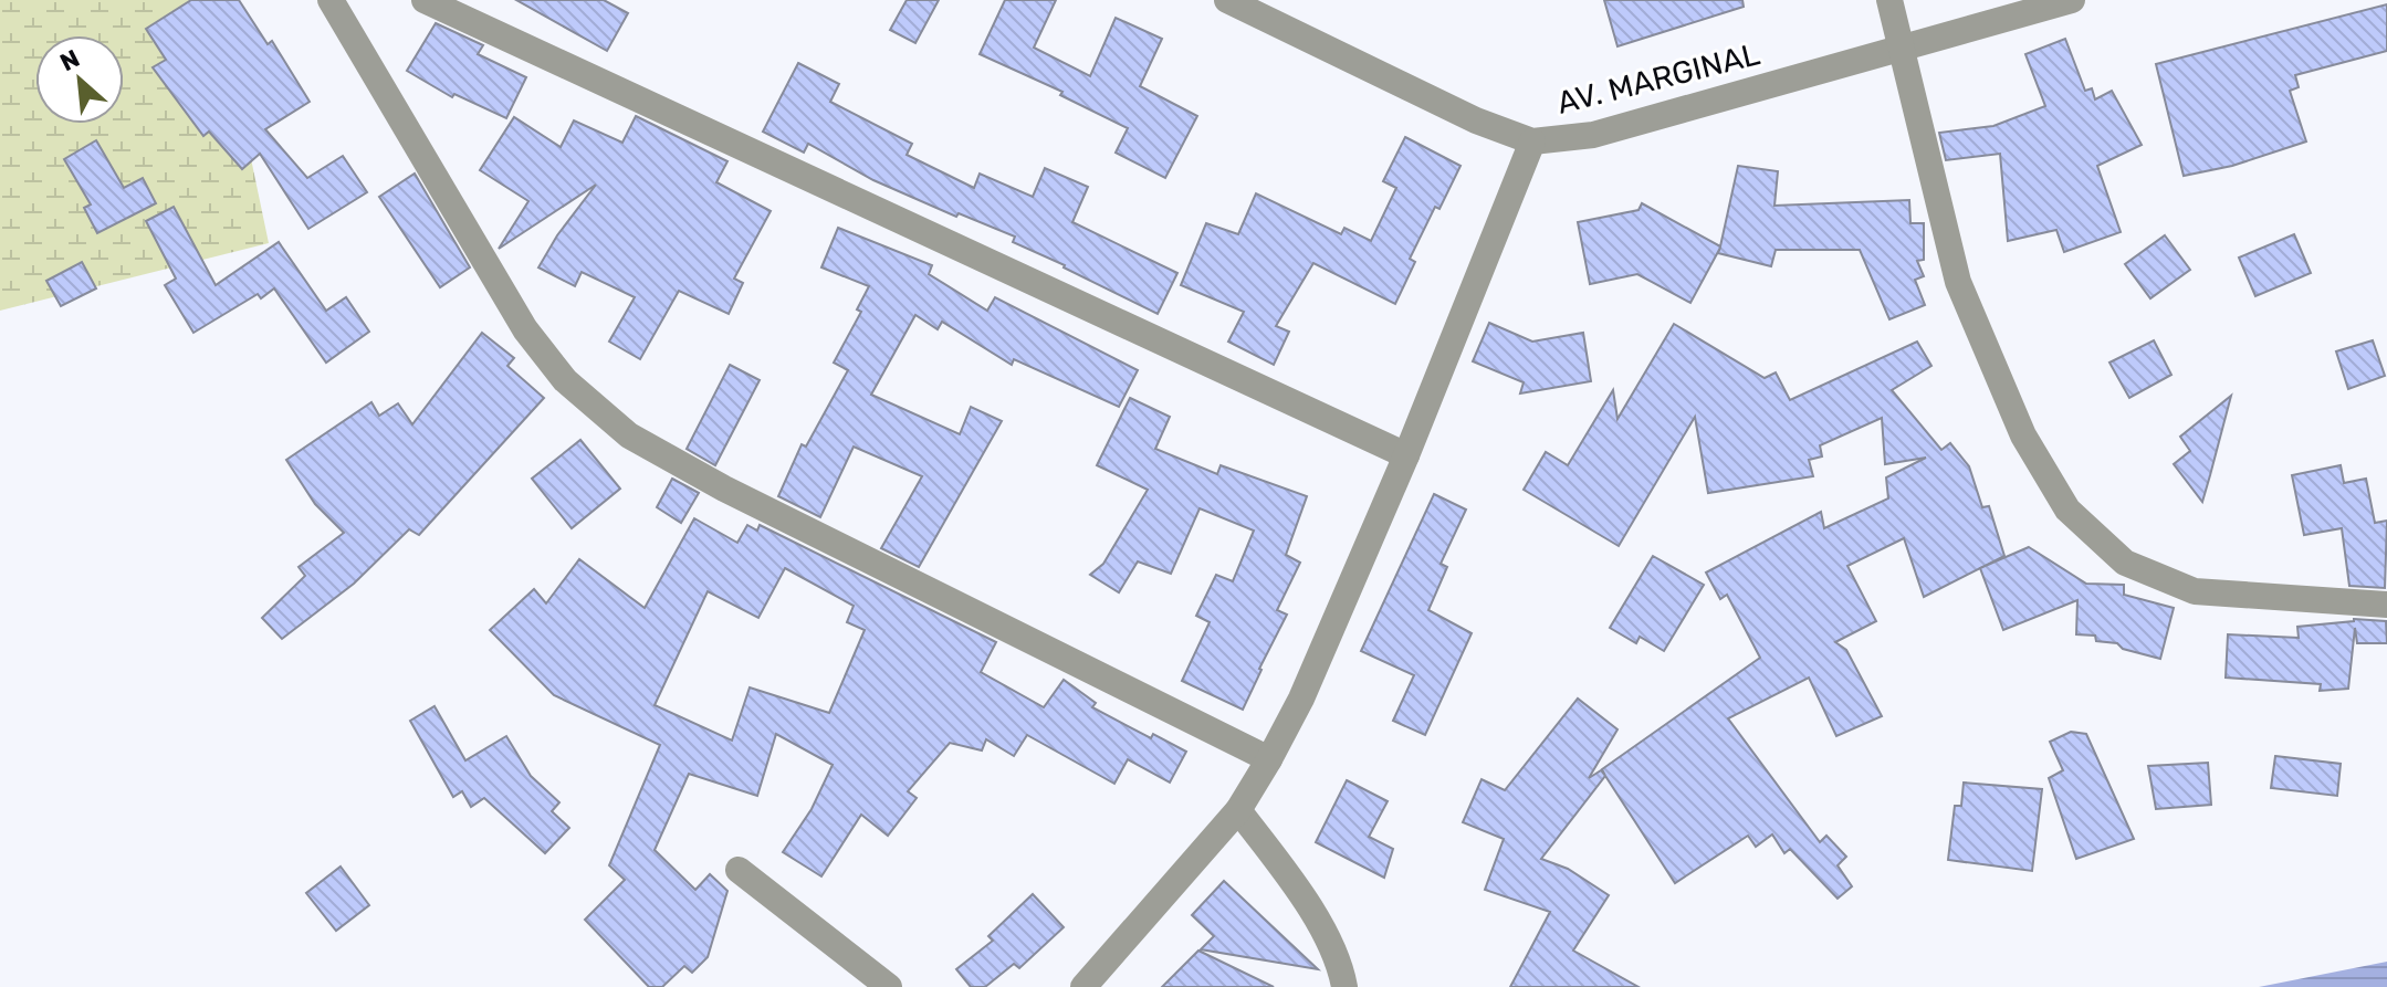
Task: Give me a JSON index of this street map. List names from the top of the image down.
{
  "streets": {
    "street": ["AV. MARGINAL"]
  },
  "north": "top left"
}
